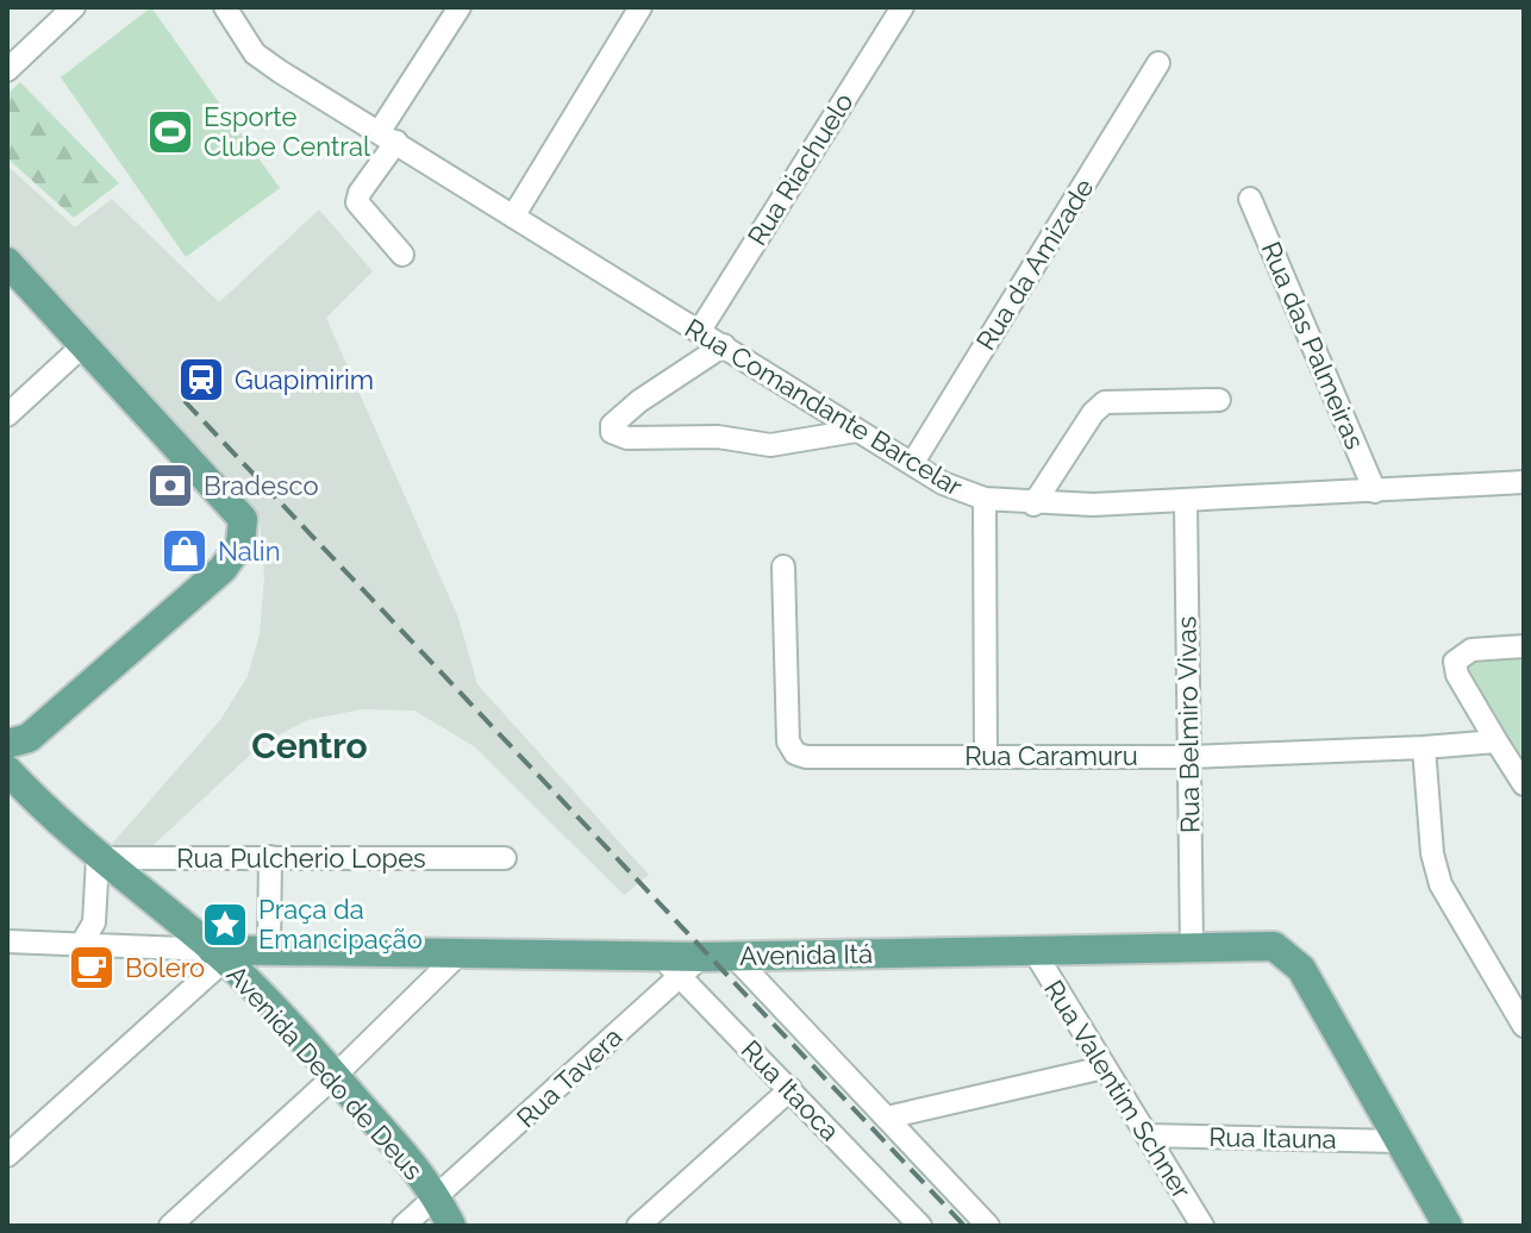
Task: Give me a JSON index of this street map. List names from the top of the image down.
{
  "streets": {
    "main road": ["Avenida Itá", "Avenida Dedo de Deus"],
    "street": [
      "Rua Riachuelo",
      "Rua da Amizade",
      "Rua das Palmeiras",
      "Rua Comandante Barcelar",
      "Rua Belmiro Vivas",
      "Rua Caramuru",
      "Rua Pulcherio Lopes",
      "Rua Tavera",
      "Rua Valentim Schner",
      "Rua Itaoca",
      "Rua Itauna"
    ]
  },
  "crossings": [
    ["Rua Riachuelo", "Rua Comandante Barcelar"],
    ["Rua da Amizade", "Rua Comandante Barcelar"],
    ["Rua das Palmeiras", "Rua Comandante Barcelar"],
    ["Rua Comandante Barcelar", "Rua Belmiro Vivas"],
    ["Rua Belmiro Vivas", "Rua Caramuru"],
    ["Rua Belmiro Vivas", "Avenida Itá"],
    ["Rua Pulcherio Lopes", "Avenida Dedo de Deus"],
    ["Avenida Itá", "Avenida Dedo de Deus"],
    ["Avenida Itá", "Rua Tavera"],
    ["Avenida Itá", "Rua Valentim Schner"],
    ["Avenida Itá", "Rua Itaoca"],
    ["Avenida Itá", "Rua Itauna"],
    ["Avenida Dedo de Deus", "Rua Tavera"],
    ["Rua Tavera", "Rua Itaoca"],
    ["Rua Valentim Schner", "Rua Itauna"]
  ],
  "districts": ["Centro"],
  "places": {
    "sports": ["Esporte Clube Central"],
    "station": ["Guapimirim"],
    "bank": ["Bradesco"],
    "shop": ["Nalin"],
    "place": ["Praça da Emancipação"],
    "cafe": ["Bolero"]
  }
}
